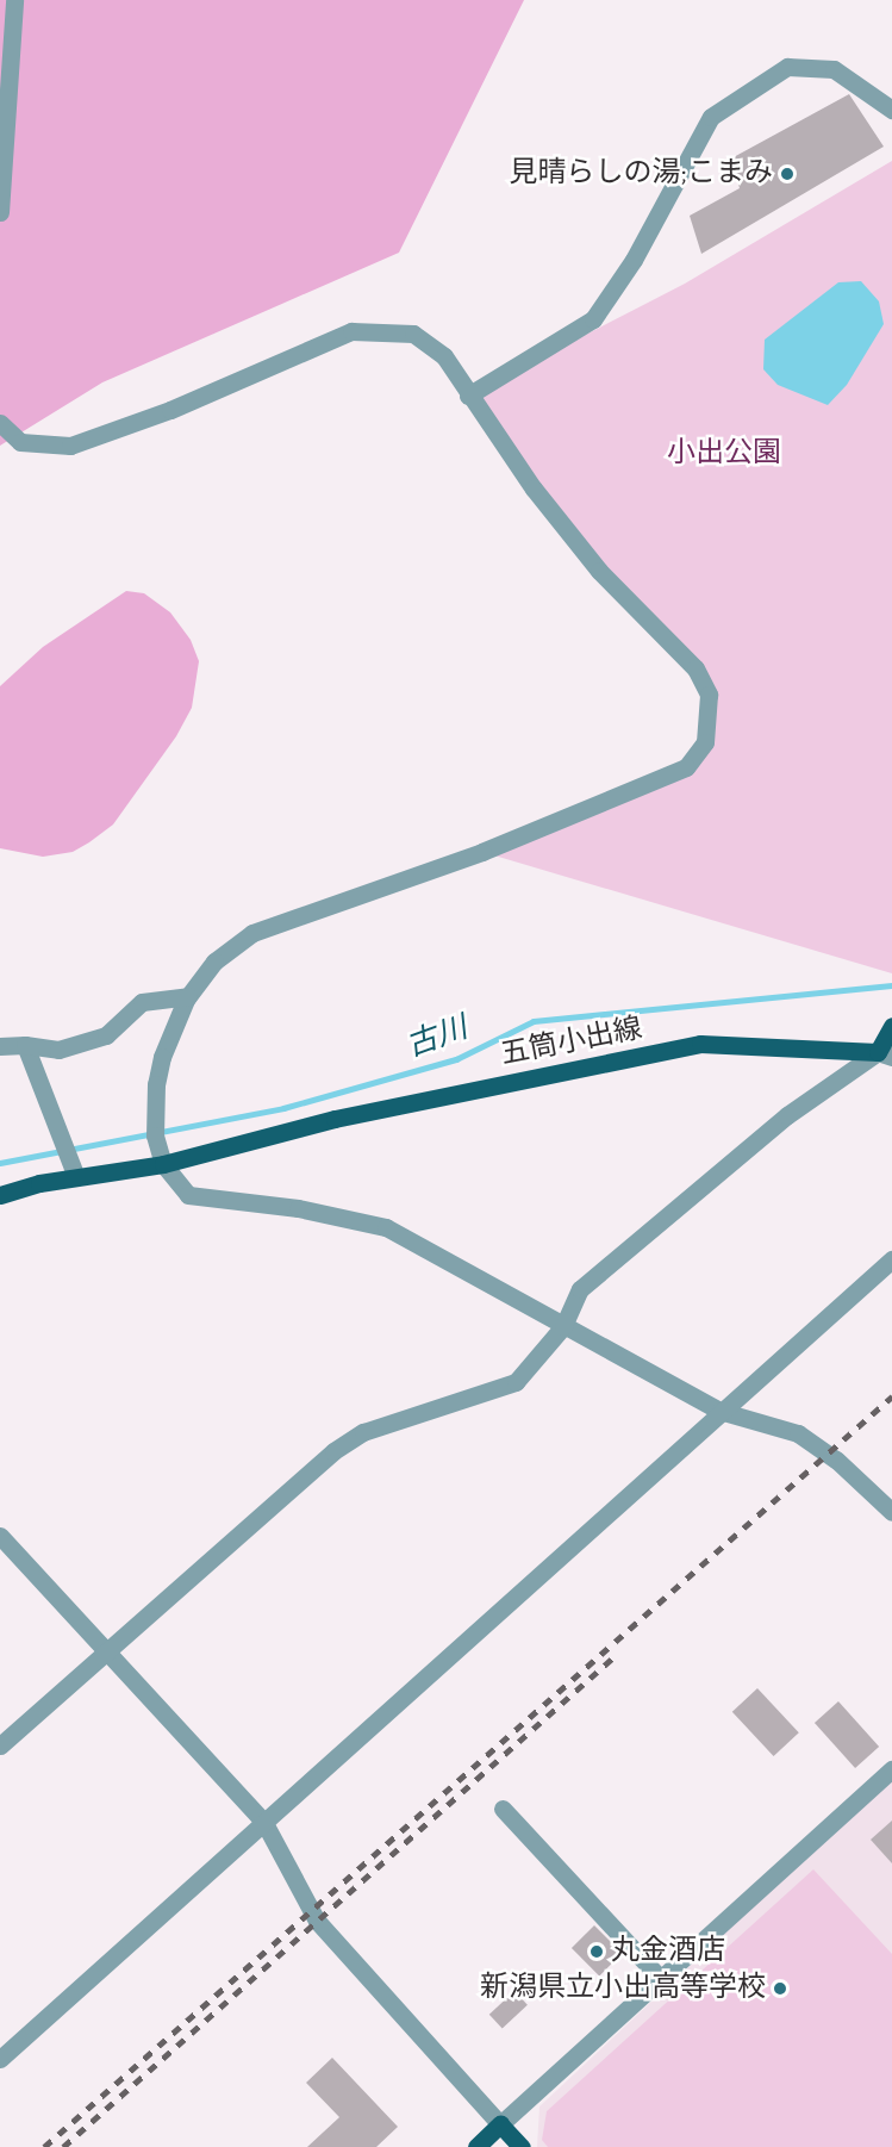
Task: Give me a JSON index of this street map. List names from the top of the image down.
{
  "streets": {
    "main road": ["五筒小出線"]
  },
  "water": ["古川"],
  "parks": ["小出公園"],
  "places": ["見晴らしの湯;こまみ", "丸金酒店", "新潟県立小出高等学校"]
}
